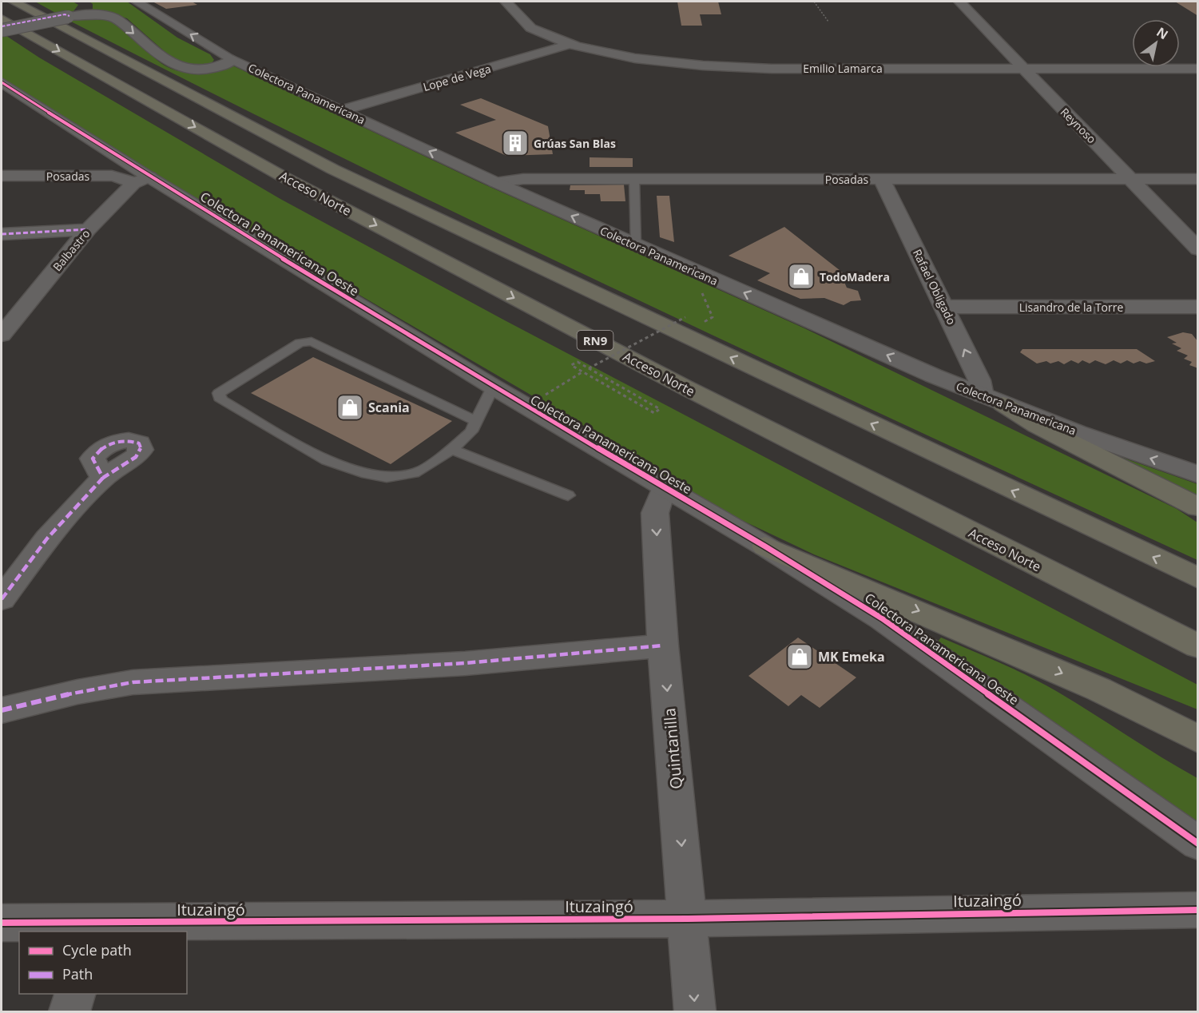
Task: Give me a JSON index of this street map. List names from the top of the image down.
{
  "streets": {
    "highway": ["Acceso Norte", "RN9"],
    "street": [
      "Emilio Lamarca",
      "Lope de Vega",
      "Colectora Panamericana",
      "Reynoso",
      "Posadas",
      "Colectora Panamericana Oeste",
      "Balbastro",
      "Rafael Obligado",
      "Lisandro de la Torre",
      "Quintanilla",
      "Ituzaingó"
    ]
  },
  "crossings": [
    ["Emilio Lamarca", "Lope de Vega"],
    ["Emilio Lamarca", "Reynoso"],
    ["Lope de Vega", "Colectora Panamericana"],
    ["Colectora Panamericana", "Posadas"],
    ["Colectora Panamericana", "Rafael Obligado"],
    ["Reynoso", "Posadas"],
    ["Posadas", "Colectora Panamericana Oeste"],
    ["Posadas", "Balbastro"],
    ["Posadas", "Rafael Obligado"],
    ["Colectora Panamericana Oeste", "Balbastro"],
    ["Colectora Panamericana Oeste", "Quintanilla"],
    ["Rafael Obligado", "Lisandro de la Torre"],
    ["Quintanilla", "Ituzaingó"]
  ],
  "one_way": ["Colectora Panamericana", "Rafael Obligado", "Quintanilla"],
  "places": {
    "building": ["Grúas San Blas"],
    "shop": ["TodoMadera", "Scania", "MK Emeka"]
  },
  "legend": ["Cycle path", "Path"],
  "north": "top right"
}
